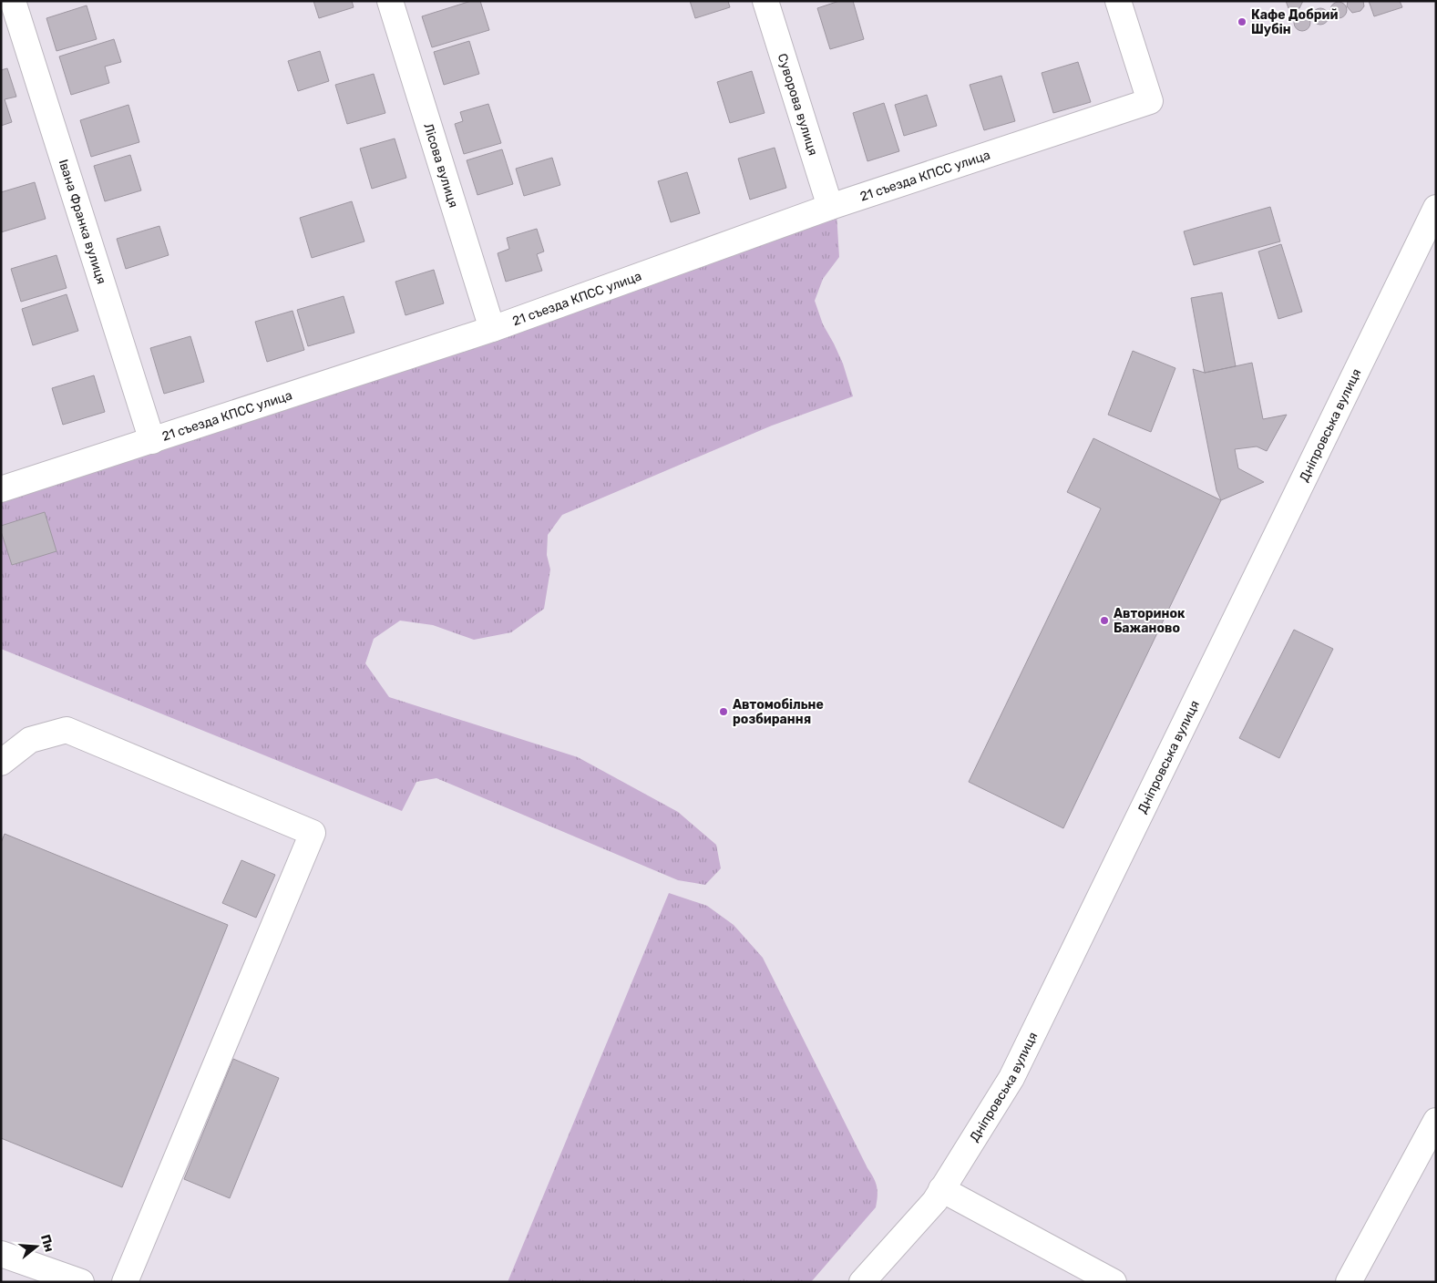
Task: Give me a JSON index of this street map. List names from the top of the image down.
{
  "streets": {
    "street": [
      "Суворова вулиця",
      "Лісова вулиця",
      "21 съезда КПСС улица",
      "Івана Франка вулиця",
      "Дніпровська вулиця"
    ]
  },
  "crossings": [
    ["Суворова вулиця", "21 съезда КПСС улица"],
    ["Лісова вулиця", "21 съезда КПСС улица"],
    ["21 съезда КПСС улица", "Івана Франка вулиця"]
  ],
  "places": ["Кафе Добрий Шубін", "Авторинок Бажаново", "Автомобільне розбирання"],
  "north": "right"
}
